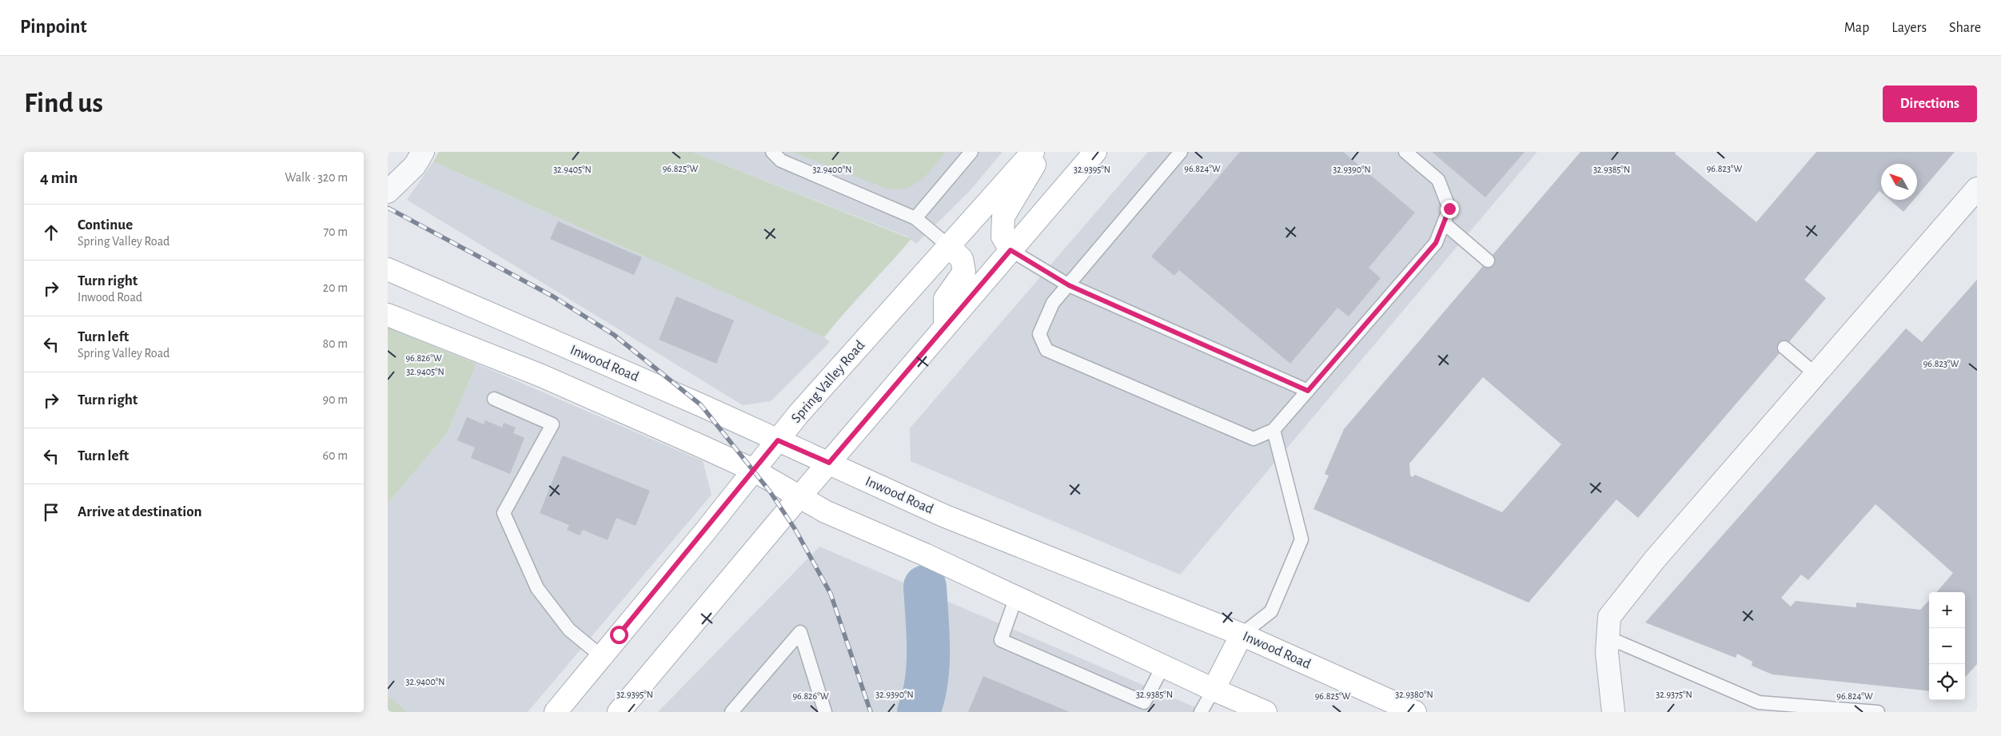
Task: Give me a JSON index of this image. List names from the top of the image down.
{
  "streets": {
    "main road": ["Inwood Road", "Spring Valley Road"]
  },
  "crossings": [
    ["Inwood Road", "Spring Valley Road"]
  ],
  "north": "top left",
  "page": {
    "header": "Pinpoint",
    "nav": ["Map", "Layers", "Share"],
    "buttons": "Directions",
    "title": "Find us",
    "heading": ["4 min", "Walk · 320 m"],
    "list": [
      ["Continue", "Spring Valley Road", "70 m"],
      ["Turn right", "Inwood Road", "20 m"],
      ["Turn left", "Spring Valley Road", "80 m"],
      ["Turn right", "90 m"],
      ["Turn left", "60 m"],
      "Arrive at destination"
    ],
    "map_buttons": ["+", "−"]
  },
  "coordinates": [
    "96.825°W",
    "96.824°W",
    "96.823°W",
    "32.9405°N",
    "32.9400°N",
    "32.9395°N",
    "32.9390°N",
    "32.9385°N",
    "96.826°W",
    "32.9380°N",
    "32.9375°N"
  ]
}
